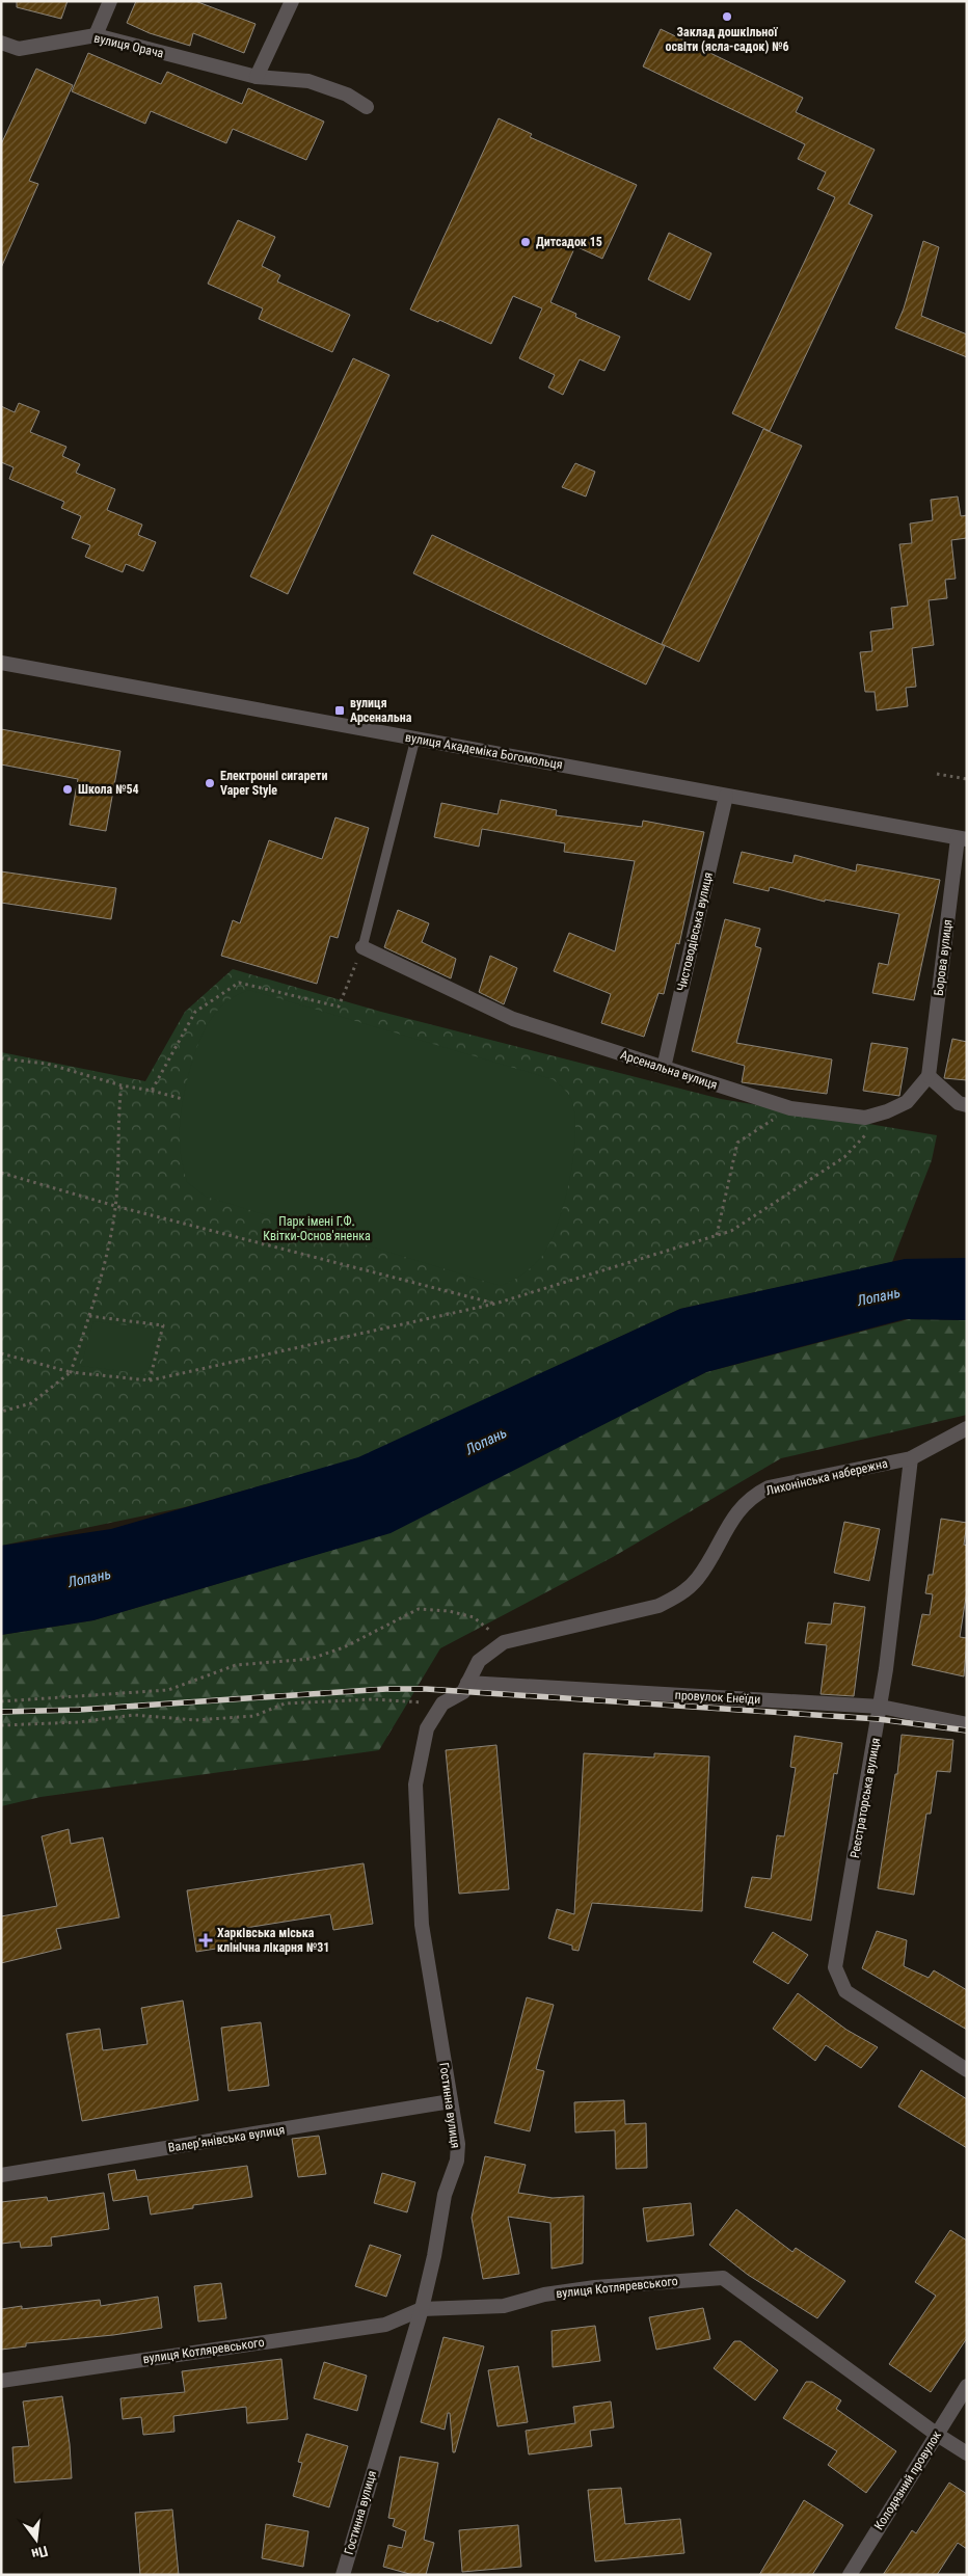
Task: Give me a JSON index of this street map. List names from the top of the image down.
{
  "streets": {
    "street": [
      "вулиця Орача",
      "вулиця Академіка Богомольця",
      "Чистоводівська вулиця",
      "Борова вулиця",
      "Арсенальна вулиця",
      "Лихонінська набережна",
      "провулок Енеїди",
      "Реєстраторська вулиця",
      "Гостинна вулиця",
      "Валер’янівська вулиця",
      "вулиця Котляревського",
      "Колодязний провулок"
    ]
  },
  "crossings": [
    ["вулиця Академіка Богомольця", "Чистоводівська вулиця"],
    ["вулиця Академіка Богомольця", "Борова вулиця"],
    ["Чистоводівська вулиця", "Арсенальна вулиця"],
    ["Борова вулиця", "Арсенальна вулиця"],
    ["Лихонінська набережна", "провулок Енеїди"],
    ["Лихонінська набережна", "Реєстраторська вулиця"],
    ["Лихонінська набережна", "Гостинна вулиця"],
    ["провулок Енеїди", "Реєстраторська вулиця"],
    ["провулок Енеїди", "Гостинна вулиця"],
    ["Гостинна вулиця", "Валер’янівська вулиця"],
    ["Гостинна вулиця", "вулиця Котляревського"],
    ["вулиця Котляревського", "Колодязний провулок"]
  ],
  "water": ["Лопань"],
  "parks": ["Парк імені Г.Ф. Квітки-Основ'яненка"],
  "places": {
    "other": [
      "Заклад дошкільної освіти (ясла-садок) №6",
      "Дитсадок 15",
      "Електронні сигарети Vaper Style",
      "Школа №54"
    ],
    "transit": ["вулиця Арсенальна"],
    "health": ["Харківська міська клінічна лікарня №31"]
  },
  "north": "bottom"
}
